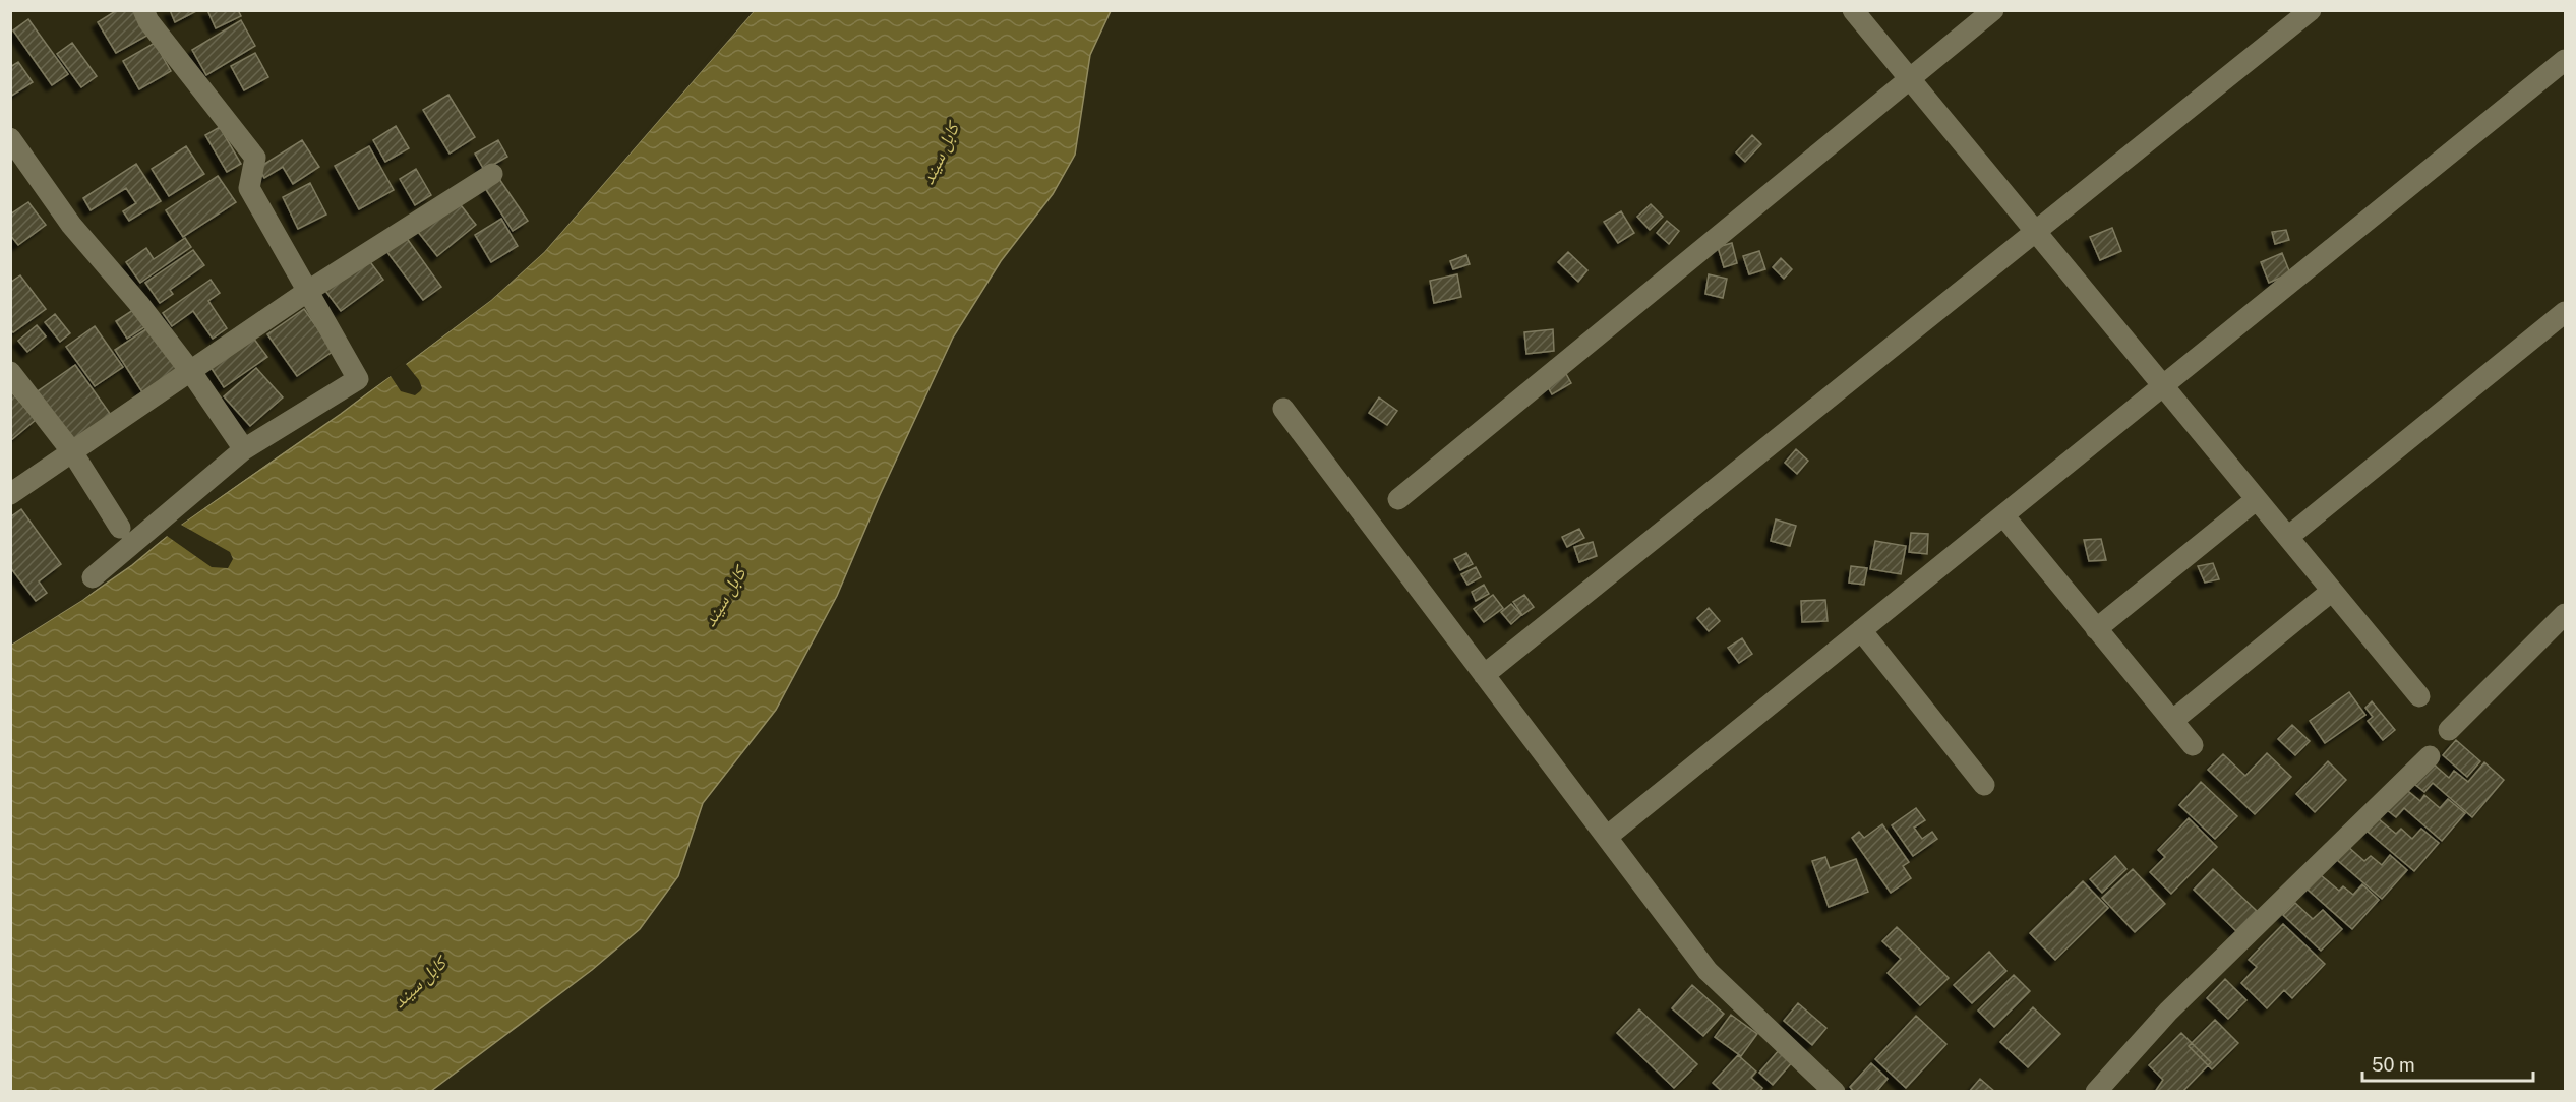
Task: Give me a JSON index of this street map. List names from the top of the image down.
{
  "water": ["کابل سيند"],
  "scale_bar": "50 m"
}
